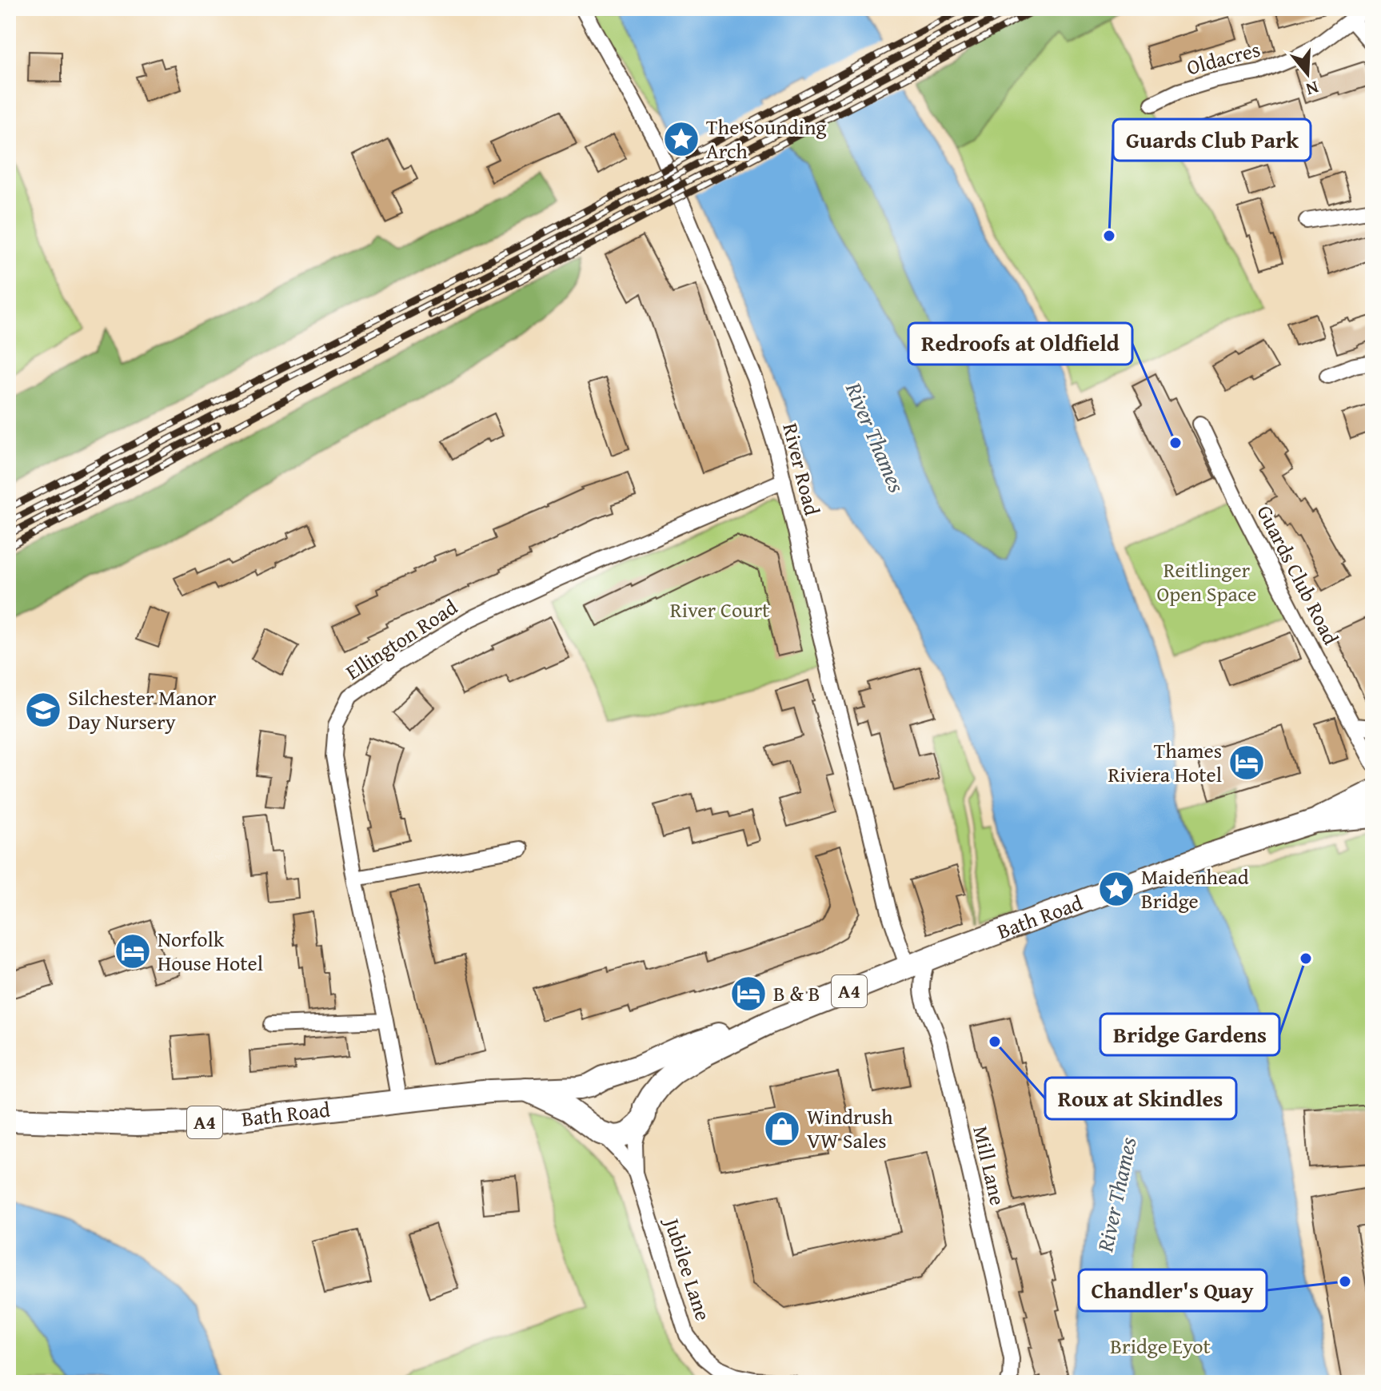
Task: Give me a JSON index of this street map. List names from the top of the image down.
{
  "streets": {
    "main road": ["Bath Road", "A4"],
    "street": [
      "Oldacres",
      "River Road",
      "Guards Club Road",
      "Ellington Road",
      "Mill Lane",
      "Jubilee Lane"
    ]
  },
  "crossings": [
    ["River Road", "Ellington Road"],
    ["River Road", "Bath Road"],
    ["River Road", "Mill Lane"],
    ["Ellington Road", "Bath Road"],
    ["Bath Road", "Mill Lane"],
    ["Bath Road", "Jubilee Lane"]
  ],
  "water": ["River Thames"],
  "parks": ["Reitlinger Open Space", "River Court", "Bridge Eyot"],
  "places": {
    "place": ["The Sounding Arch", "Maidenhead Bridge"],
    "other": [
      "Guards Club Park",
      "Redroofs at Oldfield",
      "Bridge Gardens",
      "Roux at Skindles",
      "Chandler's Quay"
    ],
    "school or university": ["Silchester Manor Day Nursery"],
    "hotel": ["Thames Riviera Hotel", "Norfolk House Hotel", "B & B"],
    "shop": ["Windrush VW Sales"]
  },
  "north": "bottom"
}
